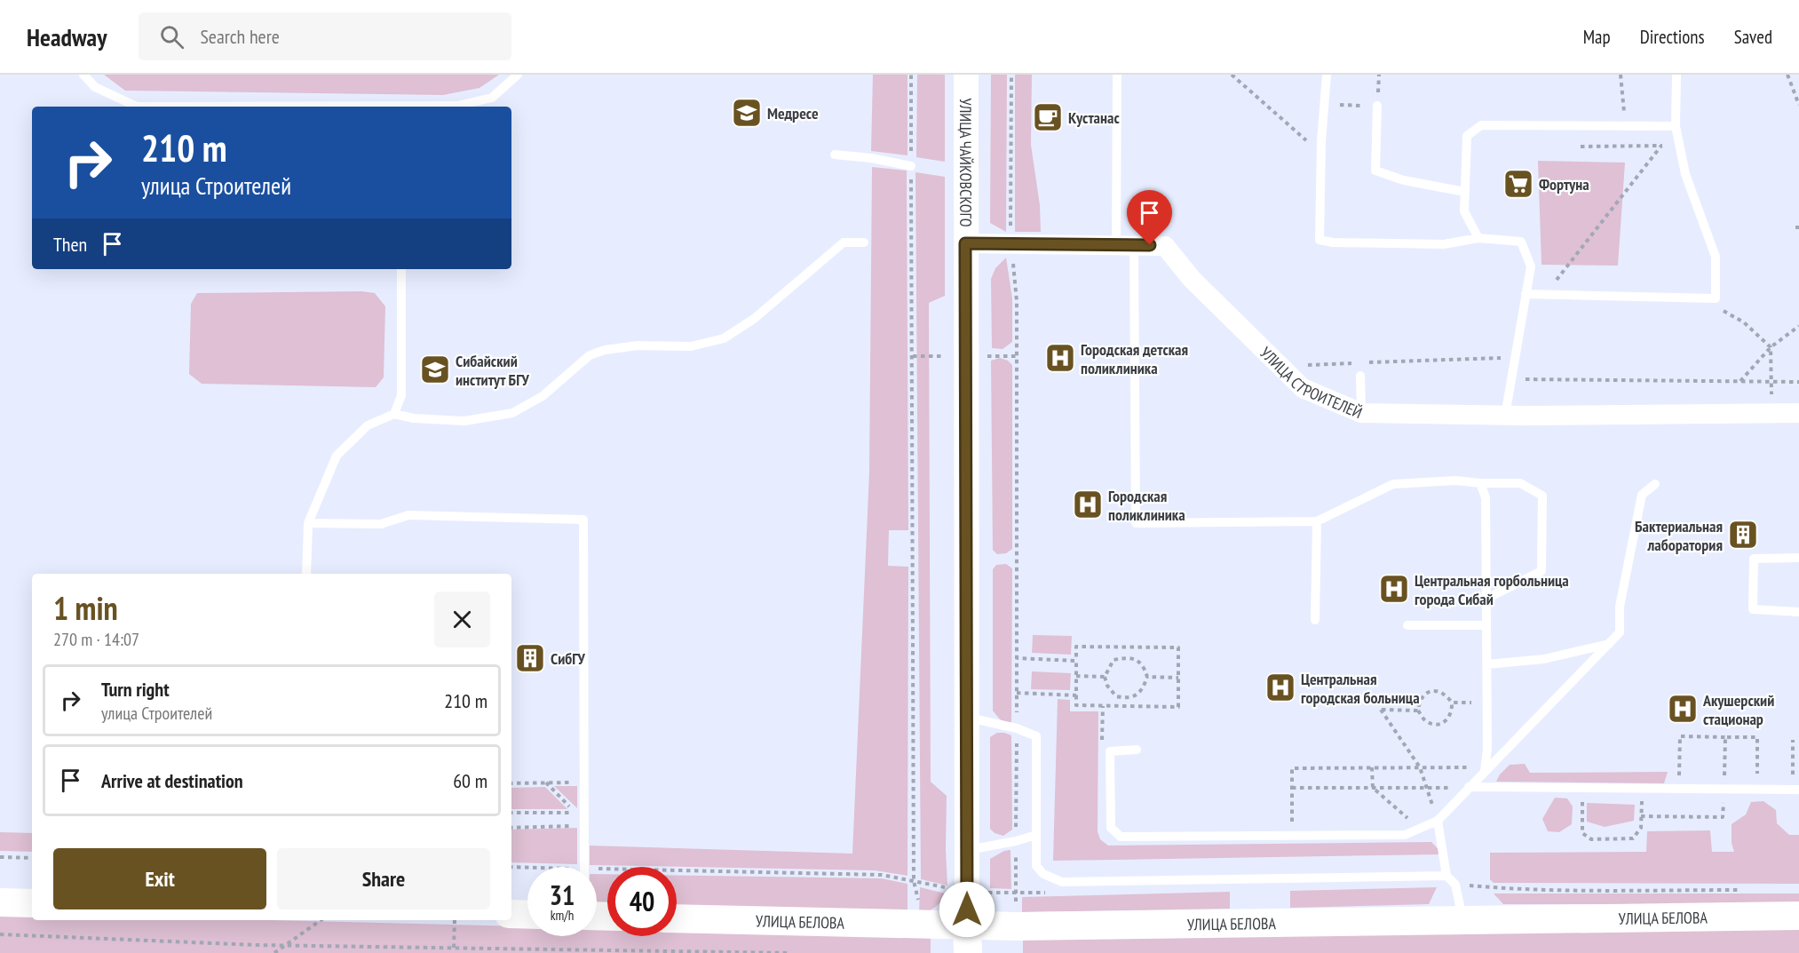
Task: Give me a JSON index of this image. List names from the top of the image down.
{
  "streets": {
    "main road": ["УЛИЦА БЕЛОВА"],
    "street": ["УЛИЦА ЧАЙКОВСКОГО", "УЛИЦА СТРОИТЕЛЕЙ"]
  },
  "crossings": [
    ["УЛИЦА ЧАЙКОВСКОГО", "УЛИЦА СТРОИТЕЛЕЙ"],
    ["УЛИЦА ЧАЙКОВСКОГО", "УЛИЦА БЕЛОВА"]
  ],
  "places": {
    "school or university": ["Медресе", "Сибайский институт БГУ"],
    "cafe": ["Кустанас"],
    "supermarket": ["Фортуна"],
    "hospital": [
      "Городская детская поликлиника",
      "Городская поликлиника",
      "Центральная горбольница города Сибай",
      "Центральная городская больница",
      "Акушерский стационар"
    ],
    "building": ["Бактериальная лаборатория", "СибГУ"]
  },
  "page": {
    "header": "Headway",
    "search": "Search here",
    "nav": ["Map", "Directions", "Saved"],
    "turn": ["210 m", "улица Строителей"],
    "then": "Then",
    "heading": ["1 min", "270 m · 14:07"],
    "list": [
      {
        "name": "Turn right",
        "note": "улица Строителей",
        "value": "210 m"
      },
      {
        "name": "Arrive at destination",
        "value": "60 m"
      }
    ],
    "buttons": ["Exit", "Share"],
    "speed": "31 km/h",
    "limit": "40"
  }
}
